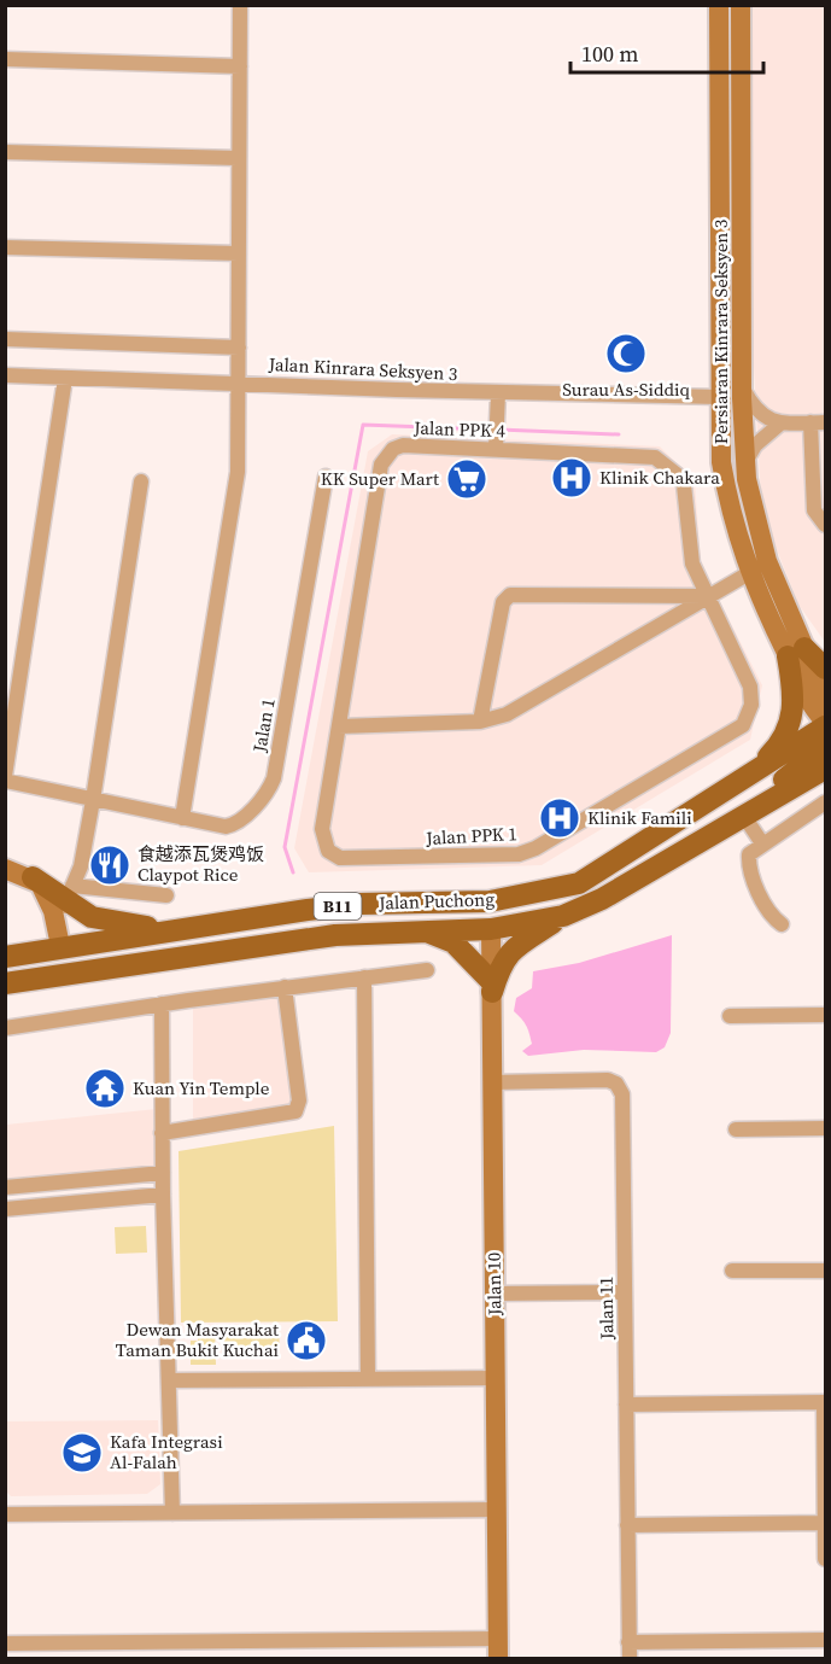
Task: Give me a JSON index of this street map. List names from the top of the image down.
{
  "streets": {
    "main road": [
      "Persiaran Kinrara Seksyen 3",
      "Jalan Puchong",
      "B11",
      "Jalan 10"
    ],
    "street": [
      "Jalan Kinrara Seksyen 3",
      "Jalan PPK 4",
      "Jalan 1",
      "Jalan PPK 1",
      "Jalan 11"
    ]
  },
  "crossings": [
    ["Persiaran Kinrara Seksyen 3", "Jalan Kinrara Seksyen 3"],
    ["Persiaran Kinrara Seksyen 3", "Jalan Puchong"],
    ["Jalan PPK 4", "Jalan PPK 1"],
    ["Jalan Puchong", "Jalan 10"],
    ["Jalan 10", "Jalan 11"]
  ],
  "places": {
    "mosque": ["Surau As-Siddiq"],
    "hospital": ["Klinik Chakara", "Klinik Famili"],
    "supermarket": ["KK Super Mart"],
    "restaurant": ["食越添瓦煲鸡饭 Claypot Rice"],
    "temple": ["Kuan Yin Temple"],
    "public building": ["Dewan Masyarakat Taman Bukit Kuchai"],
    "school or university": ["Kafa Integrasi Al-Falah"]
  },
  "scale_bar": "100 m"
}
